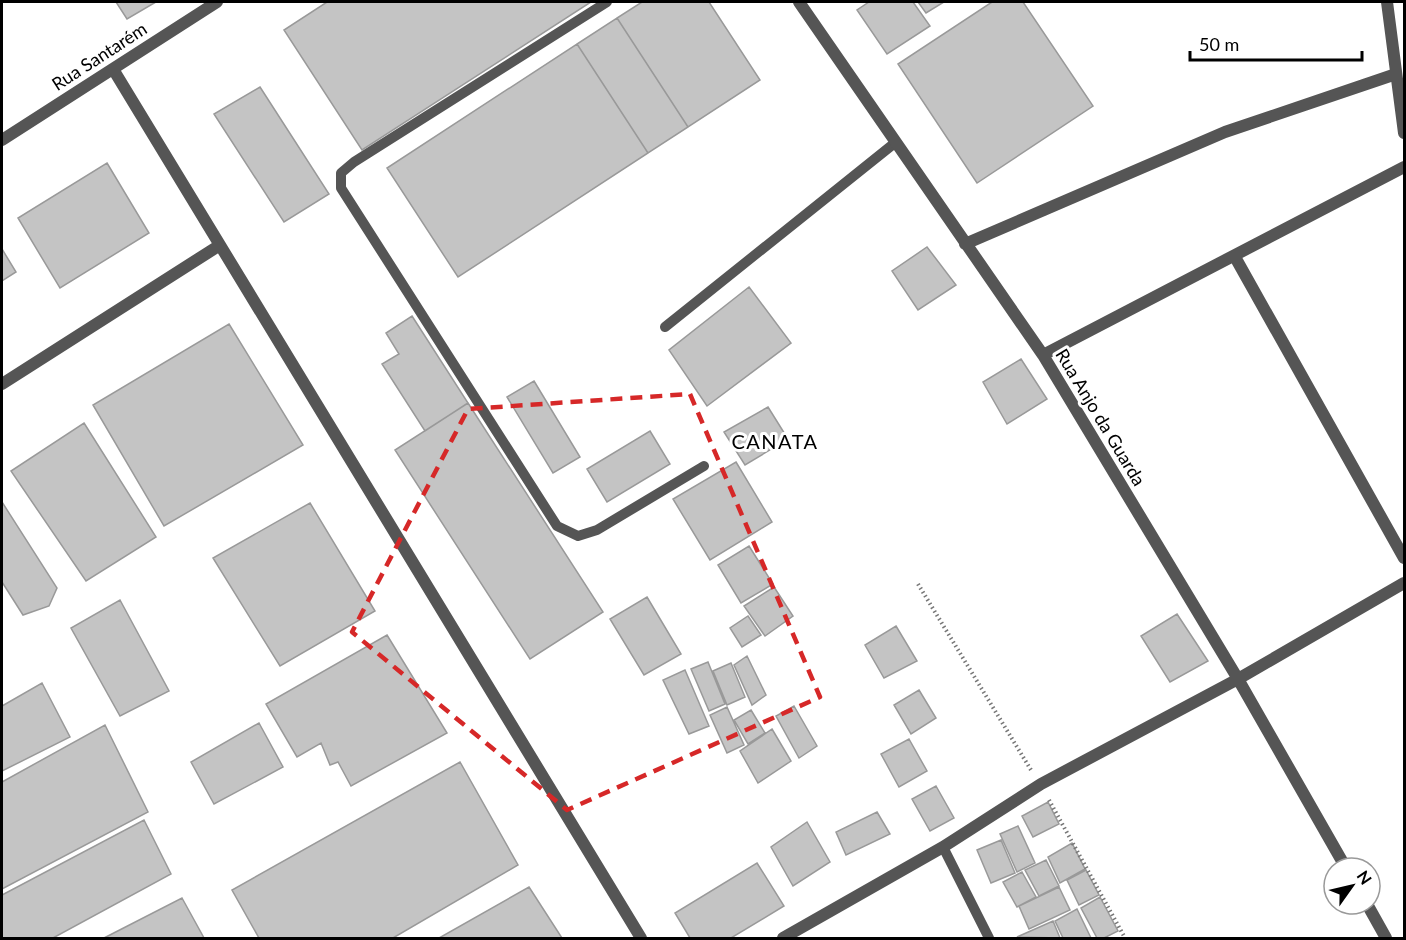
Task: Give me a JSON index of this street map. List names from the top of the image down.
{
  "streets": {
    "street": ["Rua Santarém", "Rua Anjo da Guarda"]
  },
  "districts": ["CANATA"],
  "scale_bar": "50 m",
  "north": "top right"
}
